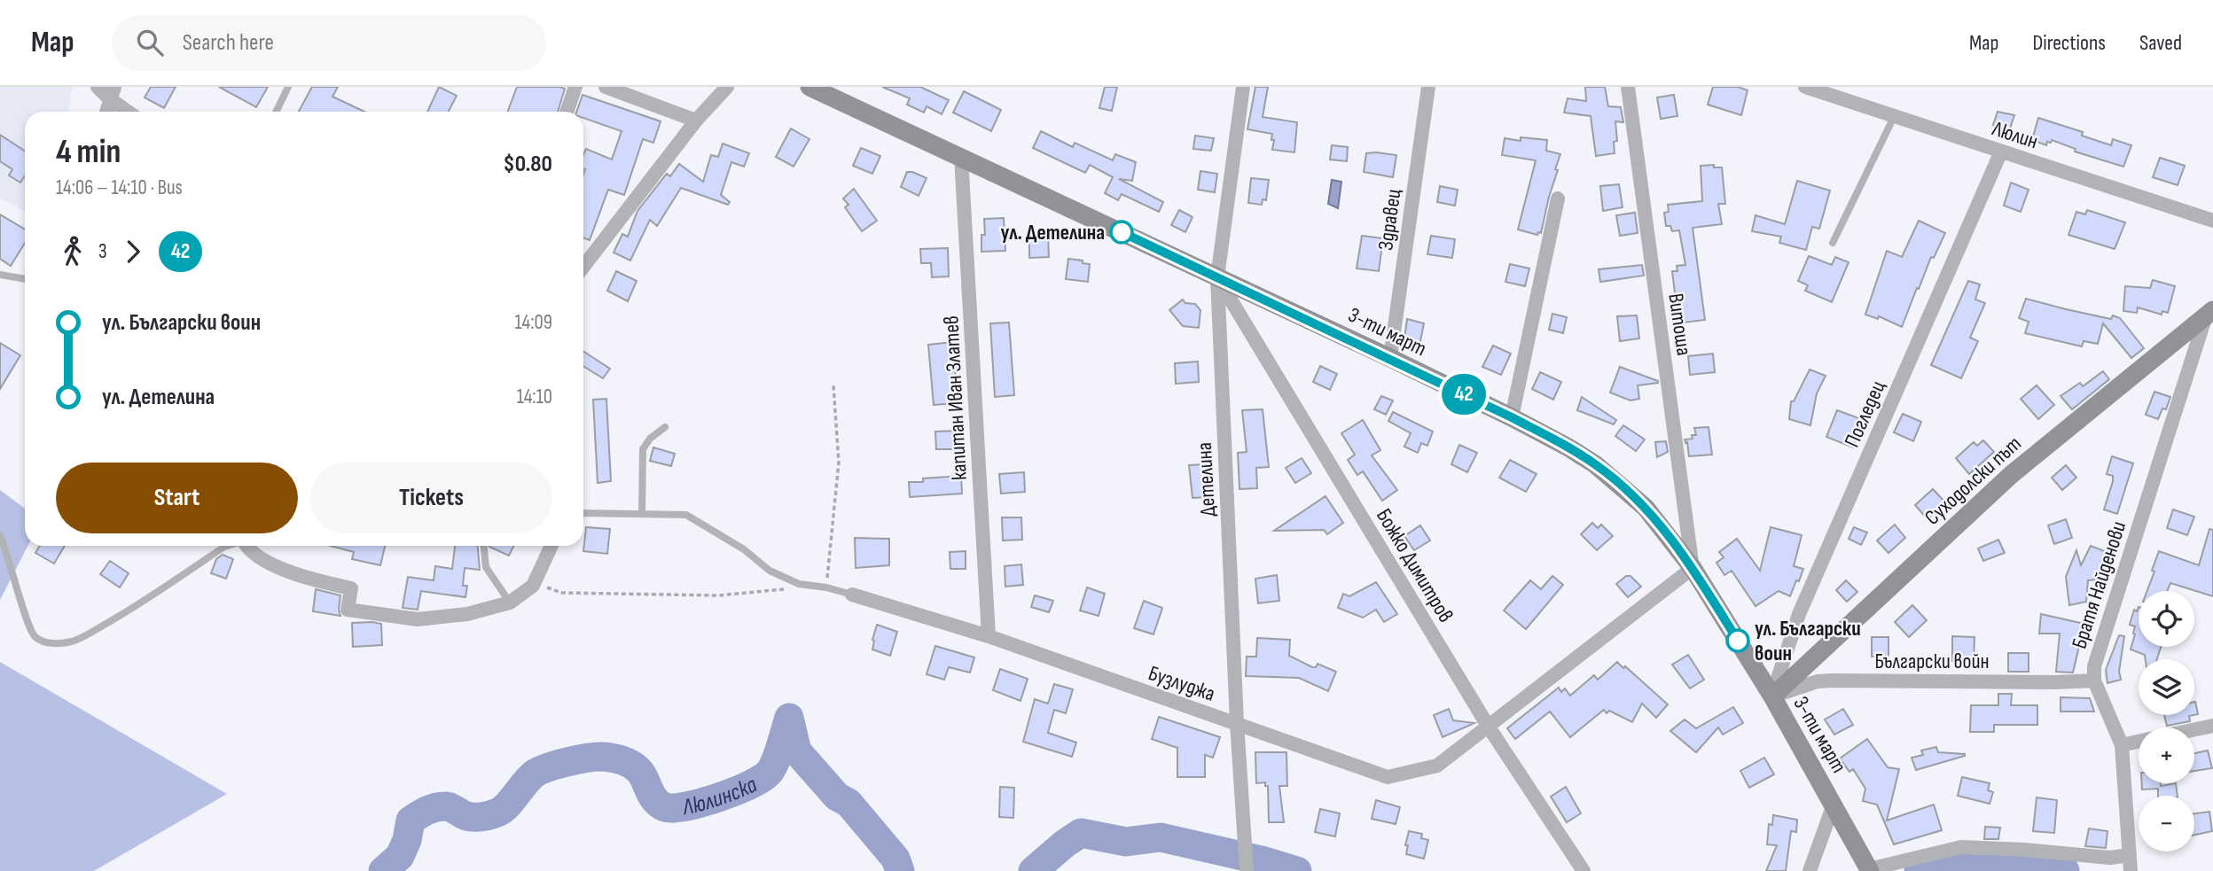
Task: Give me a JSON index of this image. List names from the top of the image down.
{
  "streets": {
    "street": [
      "Люлин",
      "Здравец",
      "Витоша",
      "3-ти март",
      "капитан Иван Златев",
      "Погледец",
      "Детелина",
      "Суходолски път",
      "Божко Димитров",
      "Братя Найденови",
      "Български войн",
      "Бузлуджа"
    ]
  },
  "crossings": [
    ["Люлин", "Погледец"],
    ["Здравец", "3-ти март"],
    ["Витоша", "3-ти март"],
    ["Витоша", "Бузлуджа"],
    ["3-ти март", "капитан Иван Златев"],
    ["3-ти март", "Погледец"],
    ["3-ти март", "Детелина"],
    ["3-ти март", "Суходолски път"],
    ["3-ти март", "Божко Димитров"],
    ["3-ти март", "Български войн"],
    ["3-ти март", "Бузлуджа"],
    ["капитан Иван Златев", "Бузлуджа"],
    ["Погледец", "Суходолски път"],
    ["Погледец", "Български войн"],
    ["Детелина", "Божко Димитров"],
    ["Детелина", "Бузлуджа"],
    ["Суходолски път", "Братя Найденови"],
    ["Суходолски път", "Български войн"],
    ["Божко Димитров", "Бузлуджа"],
    ["Братя Найденови", "Български войн"]
  ],
  "water": ["Люлинска"],
  "places": ["ул. Детелина", "ул. Български воин"],
  "lines": ["bus line 42"],
  "page": {
    "header": "Map",
    "search": "Search here",
    "nav": ["Map", "Directions", "Saved"],
    "on_map": "42",
    "heading": ["4 min", "14:06 – 14:10 · Bus", "$0.80"],
    "legs": ["3", "42"],
    "list": [
      {
        "name": "ул. Български воин",
        "value": "14:09"
      },
      {
        "name": "ул. Детелина",
        "value": "14:10"
      }
    ],
    "buttons": ["Start", "Tickets"],
    "map_buttons": ["+", "−"]
  }
}
